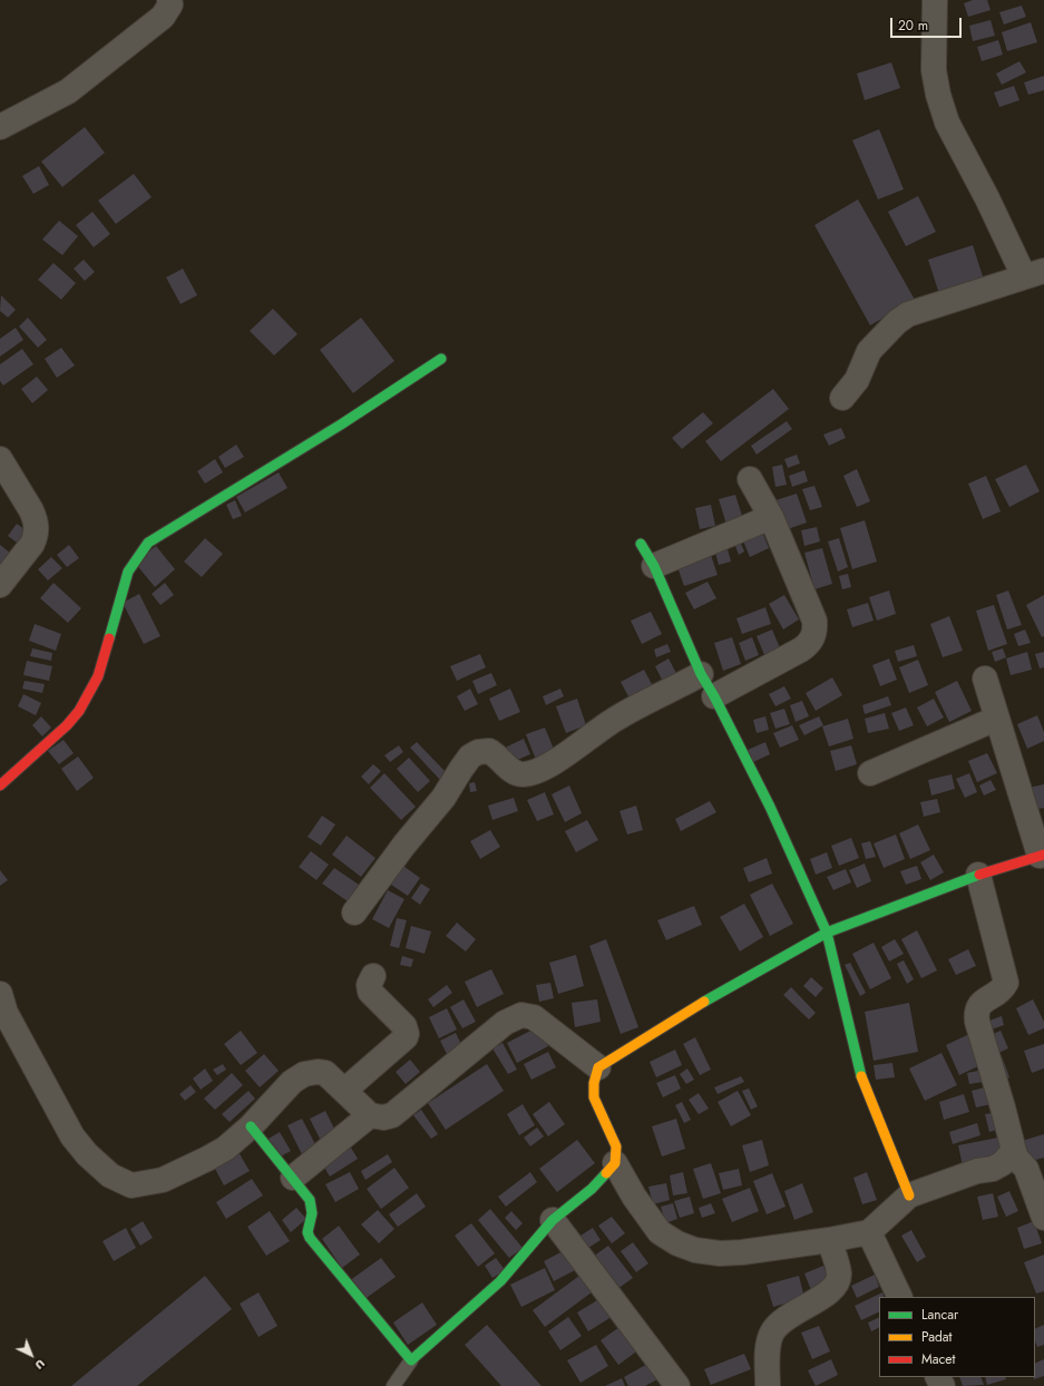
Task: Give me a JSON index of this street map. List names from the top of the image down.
{
  "legend": ["Lancar", "Padat", "Macet"],
  "scale_bar": "20 m",
  "north": "bottom right"
}
